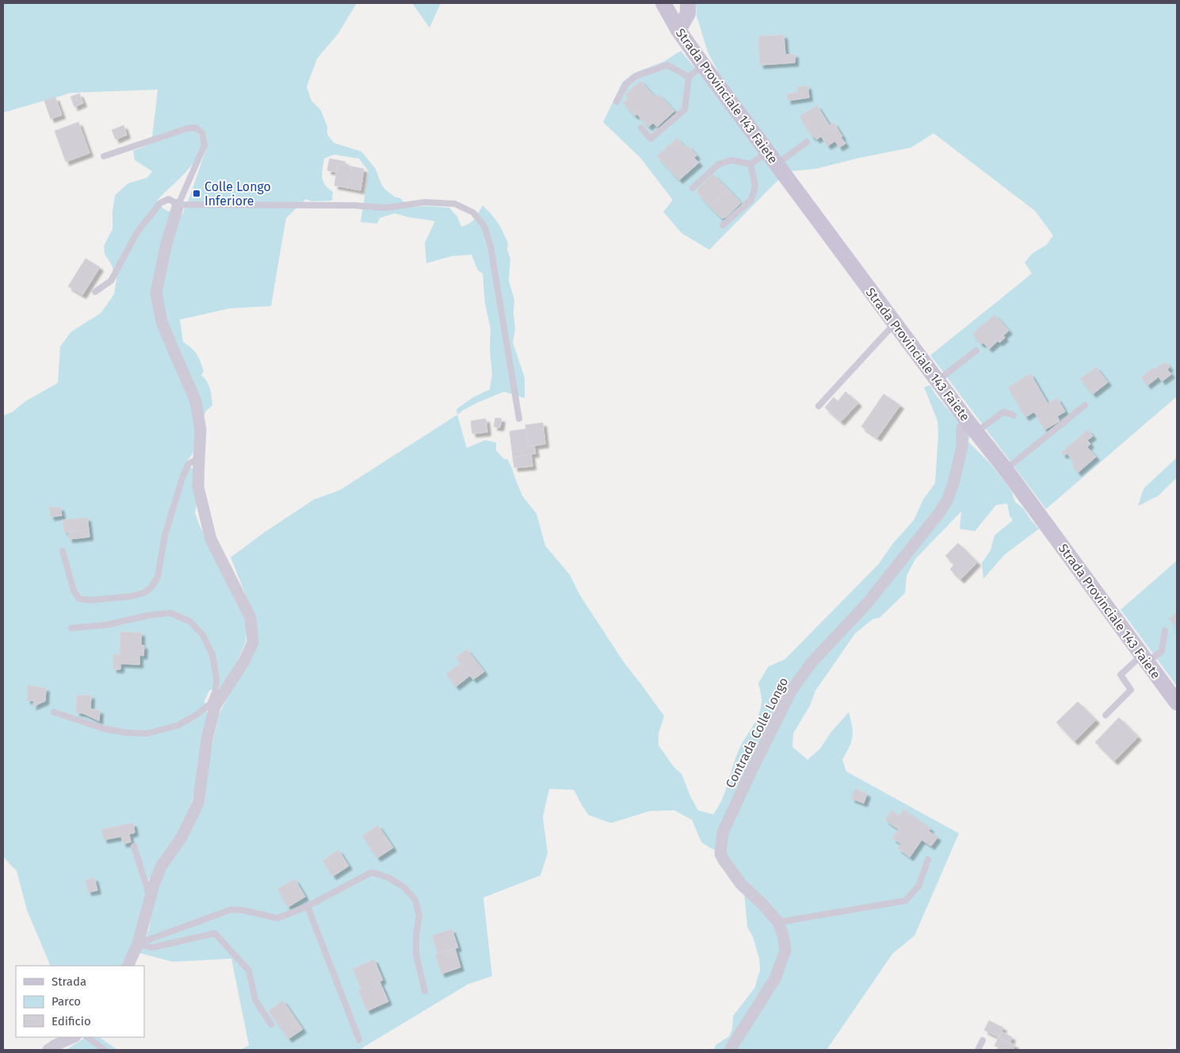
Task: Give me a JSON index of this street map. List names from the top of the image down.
{
  "streets": {
    "main road": ["Strada Provinciale 143 Faiete"],
    "street": ["Contrada Colle Longo"]
  },
  "crossings": [
    ["Strada Provinciale 143 Faiete", "Contrada Colle Longo"]
  ],
  "places": {
    "transit": ["Colle Longo Inferiore"]
  },
  "legend": ["Strada", "Parco", "Edificio"]
}
